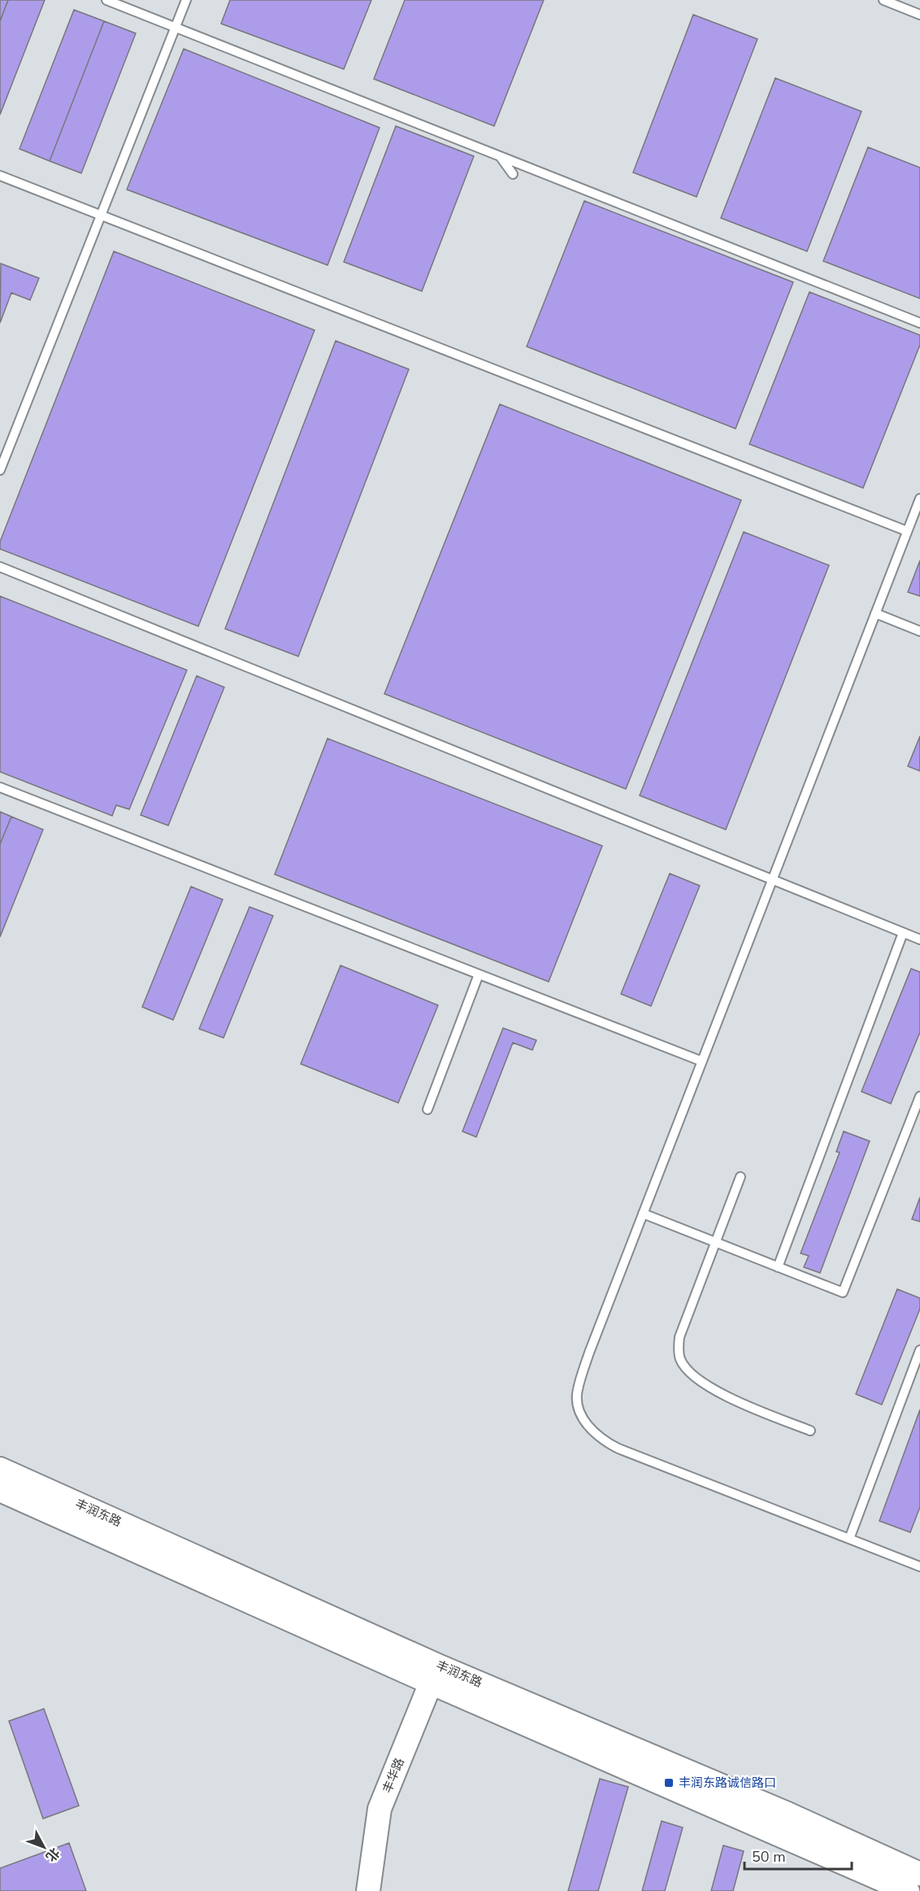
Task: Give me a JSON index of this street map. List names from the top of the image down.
{
  "streets": {
    "street": ["丰润东路", "丰华路"]
  },
  "crossings": [
    ["丰润东路", "丰华路"]
  ],
  "places": {
    "transit": ["丰润东路诚信路口"]
  },
  "scale_bar": "50 m",
  "north": "bottom right"
}
